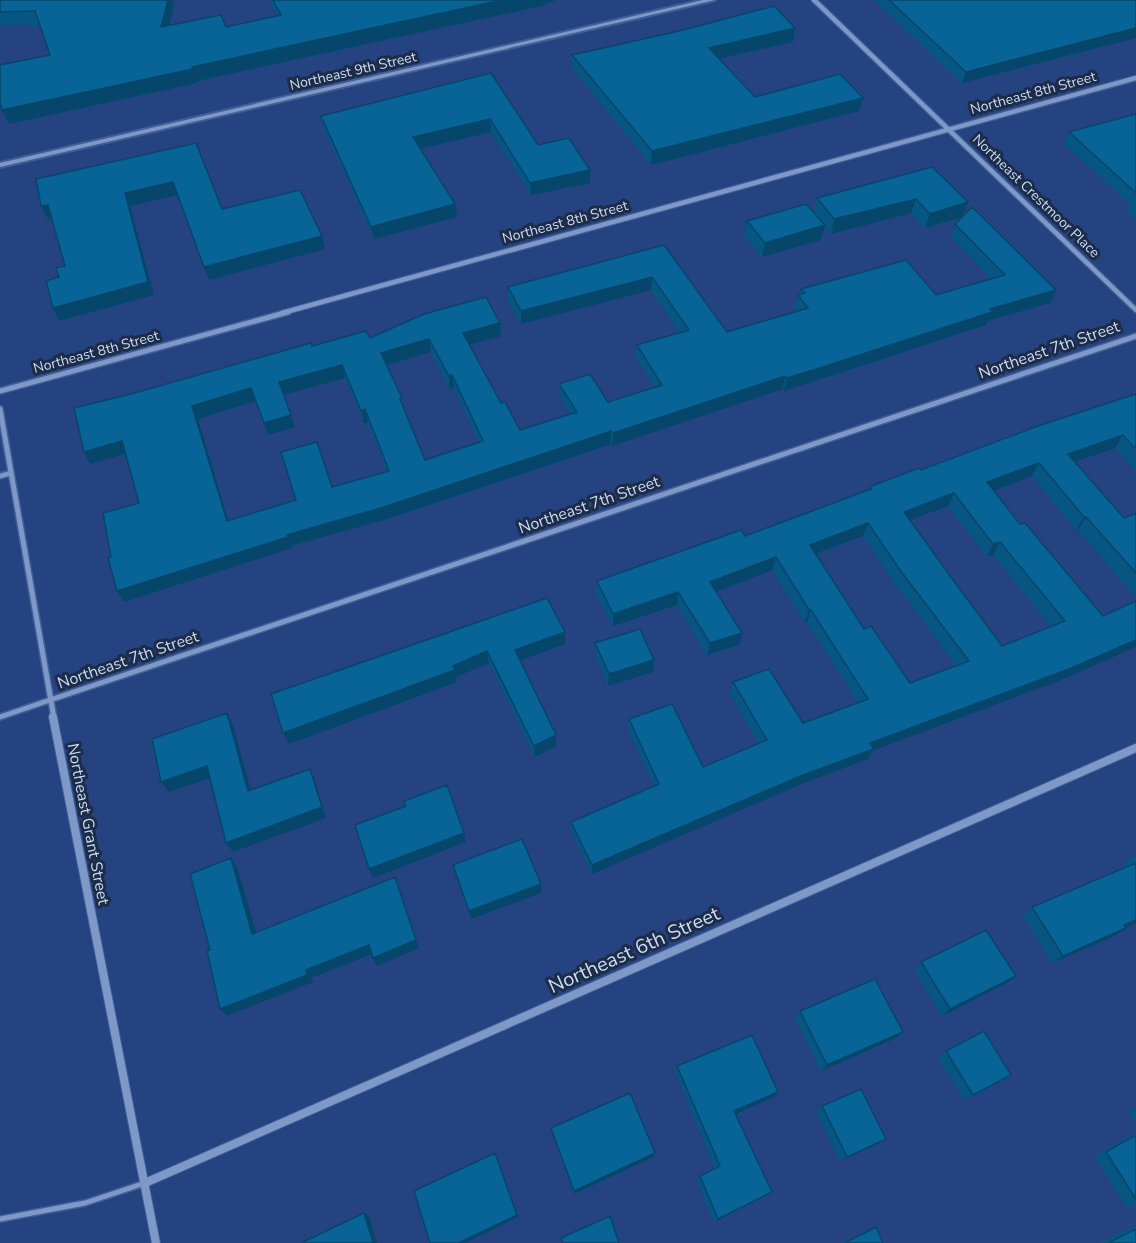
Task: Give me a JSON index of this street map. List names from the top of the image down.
{
  "streets": {
    "street": [
      "Northeast 9th Street",
      "Northeast 8th Street",
      "Northeast Crestmoor Place",
      "Northeast 7th Street",
      "Northeast Grant Street",
      "Northeast 6th Street"
    ]
  },
  "crossings": [
    ["Northeast 8th Street", "Northeast Crestmoor Place"],
    ["Northeast 7th Street", "Northeast Grant Street"],
    ["Northeast Grant Street", "Northeast 6th Street"]
  ]
}
